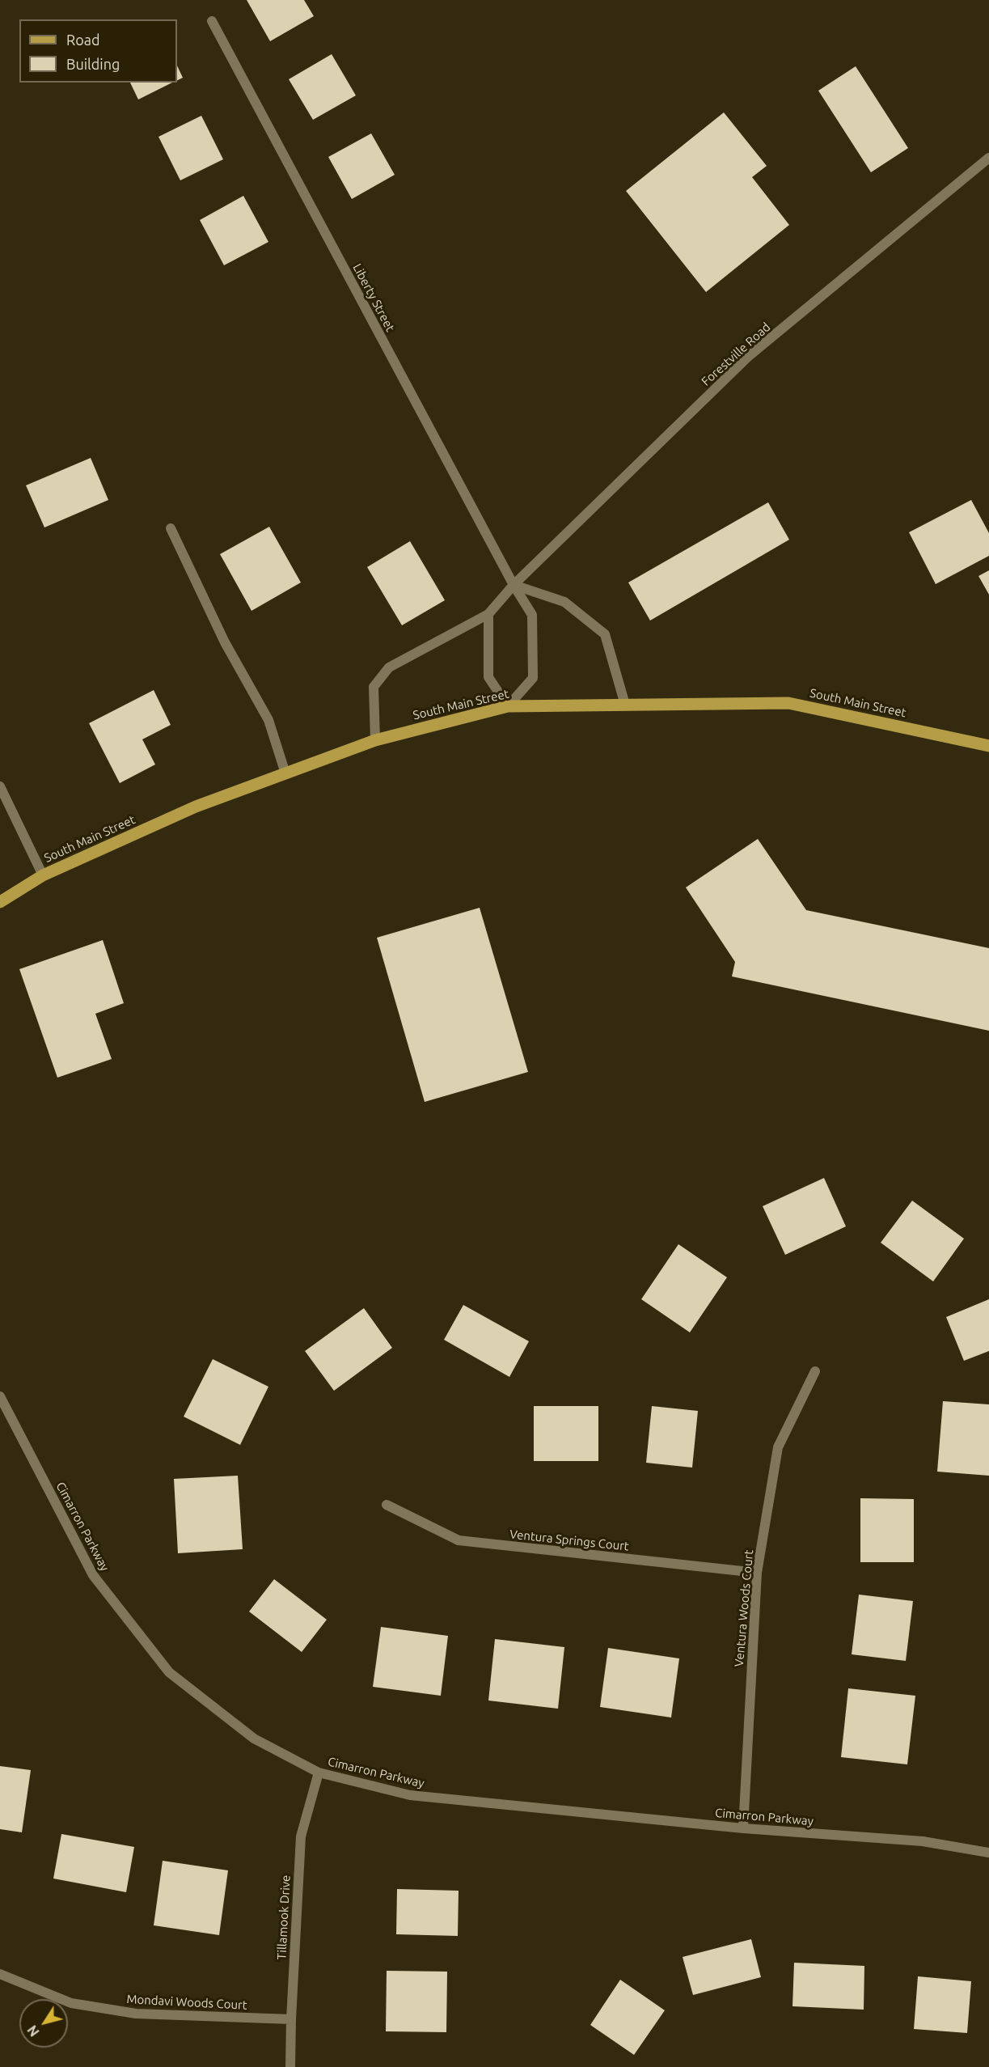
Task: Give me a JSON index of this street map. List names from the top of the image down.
{
  "streets": {
    "main road": ["South Main Street"],
    "street": [
      "Liberty Street",
      "Forestville Road",
      "Cimarron Parkway",
      "Ventura Springs Court",
      "Ventura Woods Court",
      "Tillamook Drive",
      "Mondavi Woods Court"
    ]
  },
  "crossings": [
    ["Liberty Street", "Forestville Road"],
    ["Cimarron Parkway", "Ventura Woods Court"],
    ["Cimarron Parkway", "Tillamook Drive"],
    ["Ventura Springs Court", "Ventura Woods Court"],
    ["Tillamook Drive", "Mondavi Woods Court"]
  ],
  "legend": ["Road", "Building"],
  "north": "bottom left"
}
